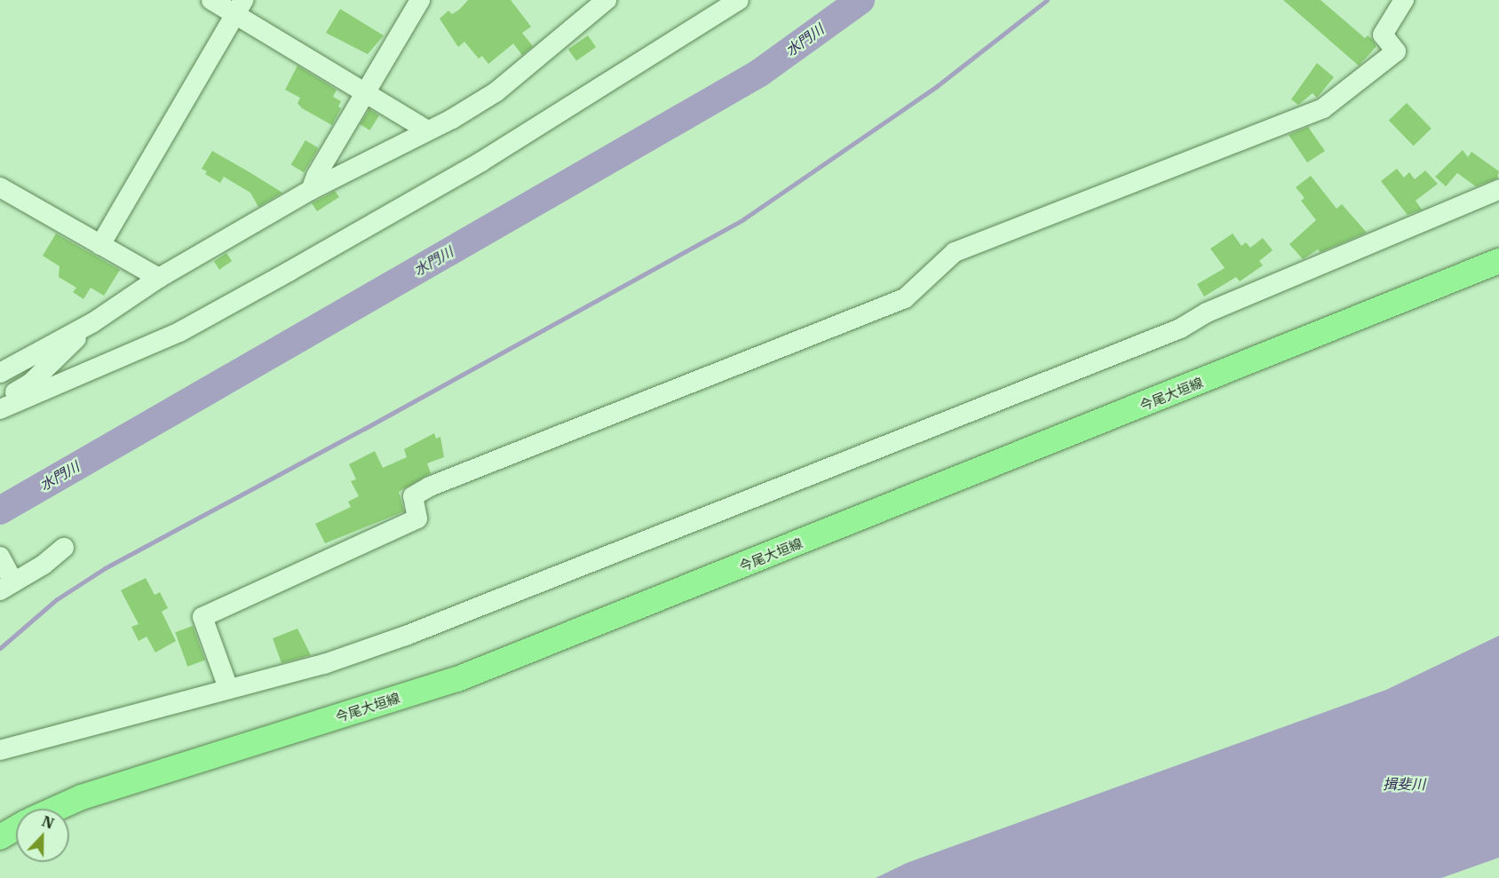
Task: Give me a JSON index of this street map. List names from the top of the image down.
{
  "streets": {
    "main road": ["今尾大垣線"]
  },
  "water": ["水門川", "揖斐川"],
  "north": "top"
}
